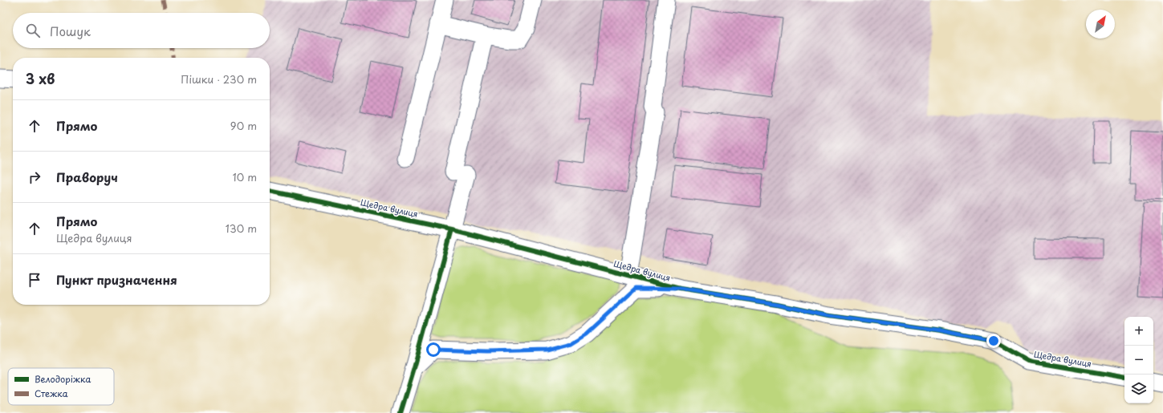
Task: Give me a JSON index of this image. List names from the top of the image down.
{
  "streets": {
    "street": ["Щедра вулиця"]
  },
  "legend": ["Велодоріжка", "Стежка"],
  "north": "top right",
  "page": {
    "search": "Пошук",
    "heading": ["3 хв", "Пішки · 230 m"],
    "list": [
      ["Прямо", "90 m"],
      ["Праворуч", "10 m"],
      ["Прямо", "Щедра вулиця", "130 m"],
      "Пункт призначення"
    ],
    "map_buttons": ["+", "−"]
  }
}
